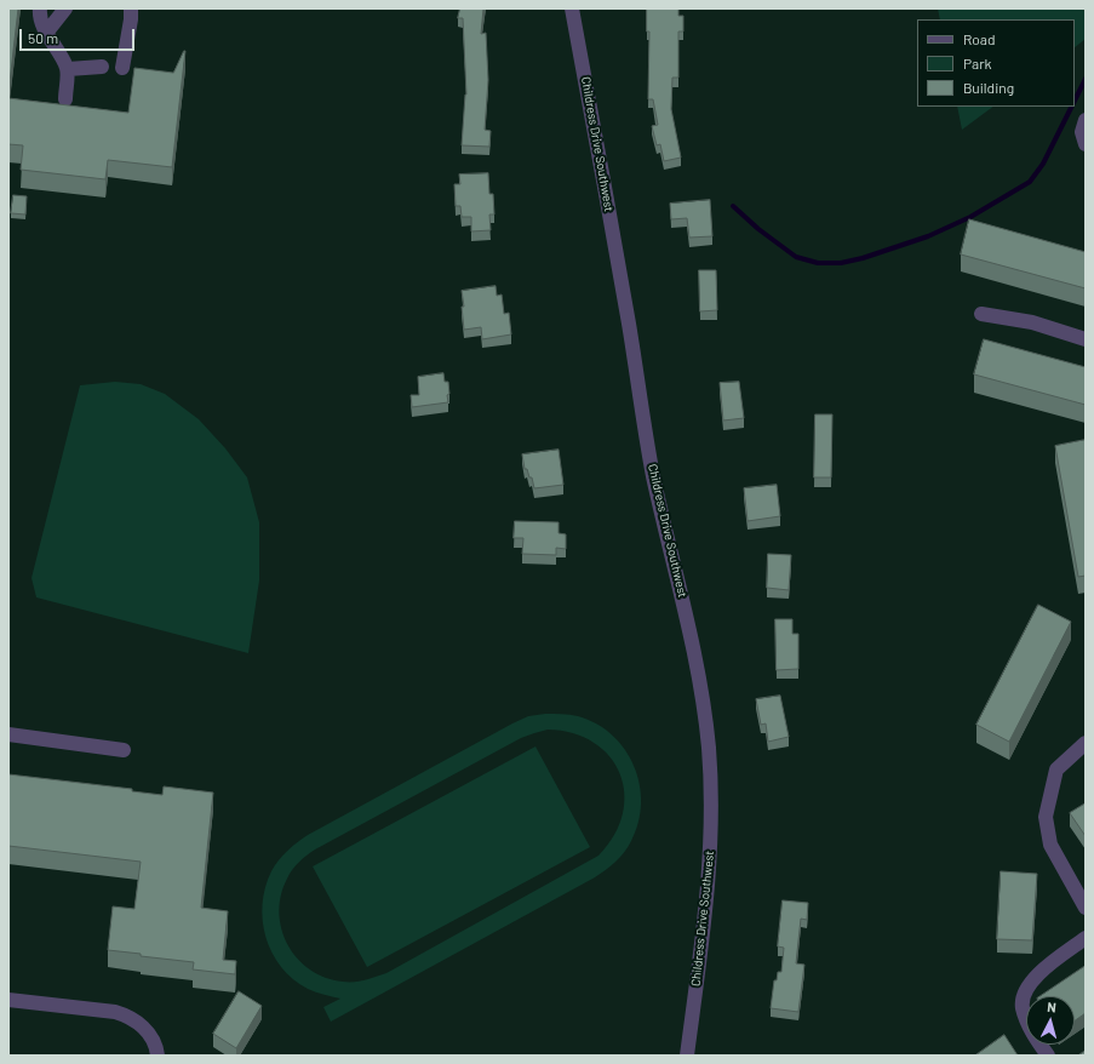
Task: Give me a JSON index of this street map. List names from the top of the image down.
{
  "streets": {
    "street": ["Childress Drive Southwest"]
  },
  "legend": ["Road", "Park", "Building"],
  "scale_bar": "50 m",
  "north": "top"
}
